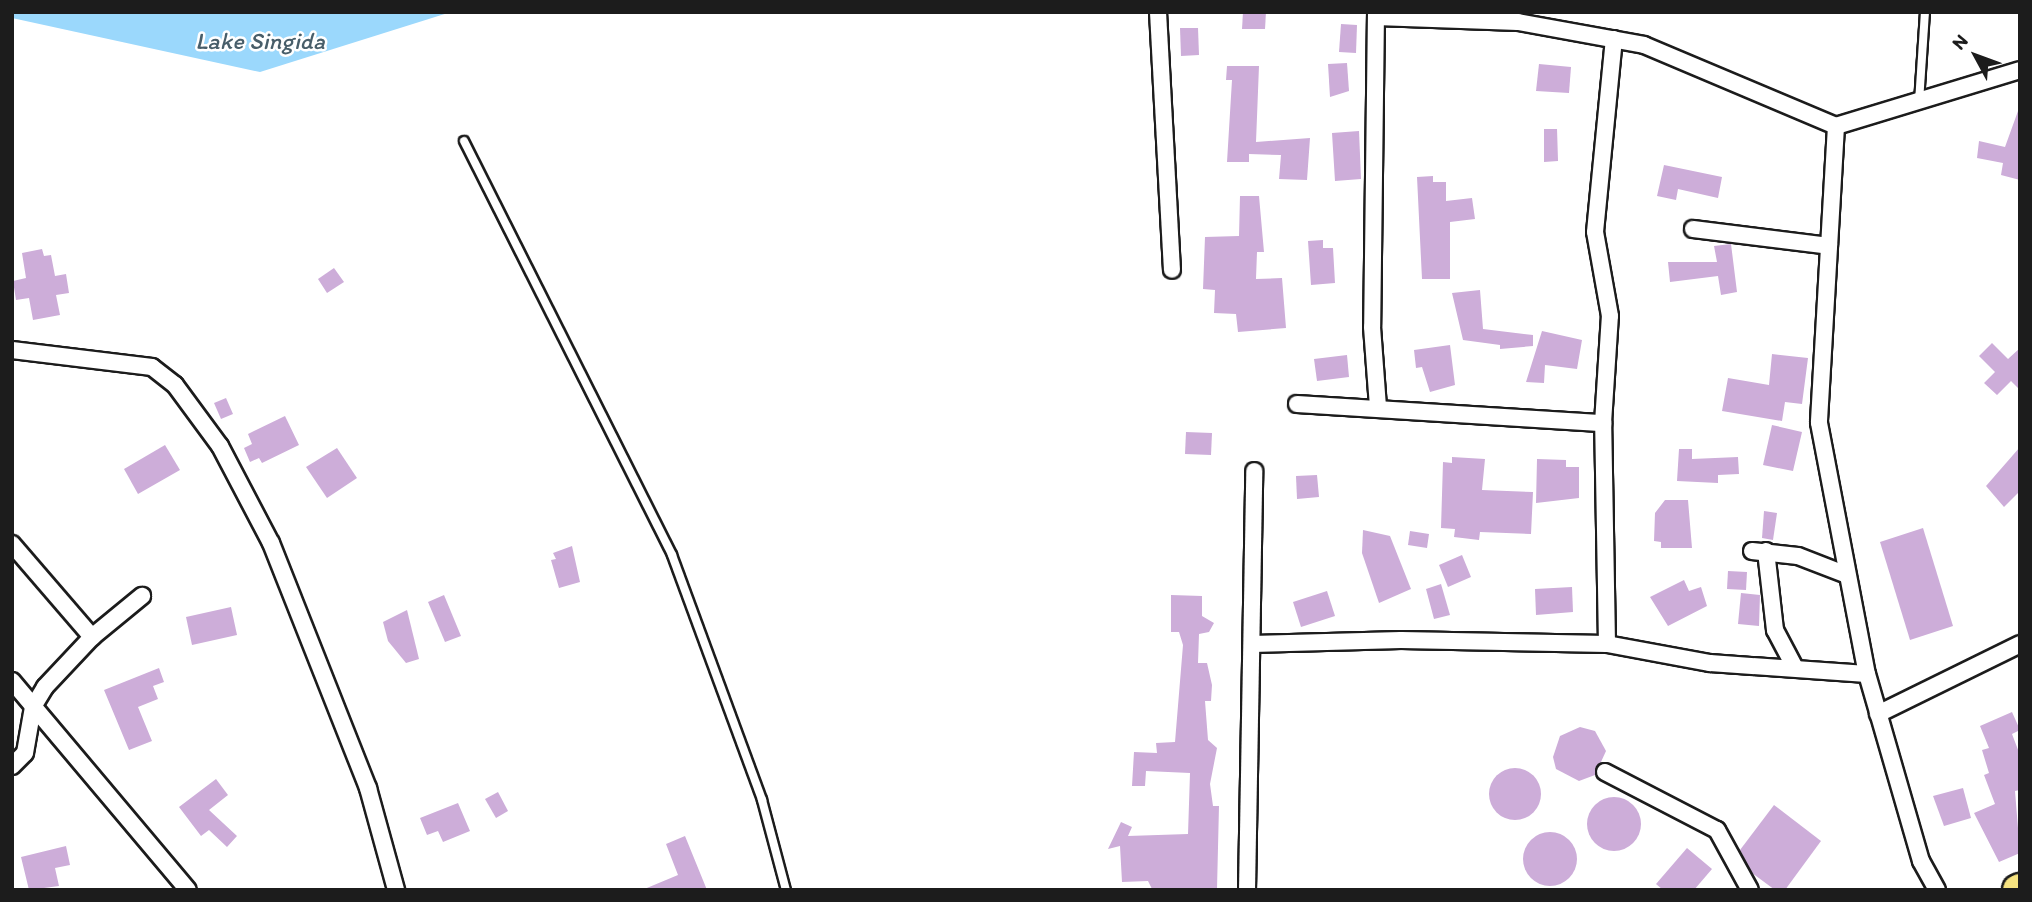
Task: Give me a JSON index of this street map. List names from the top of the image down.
{
  "water": ["Lake Singida"],
  "north": "top left"
}
